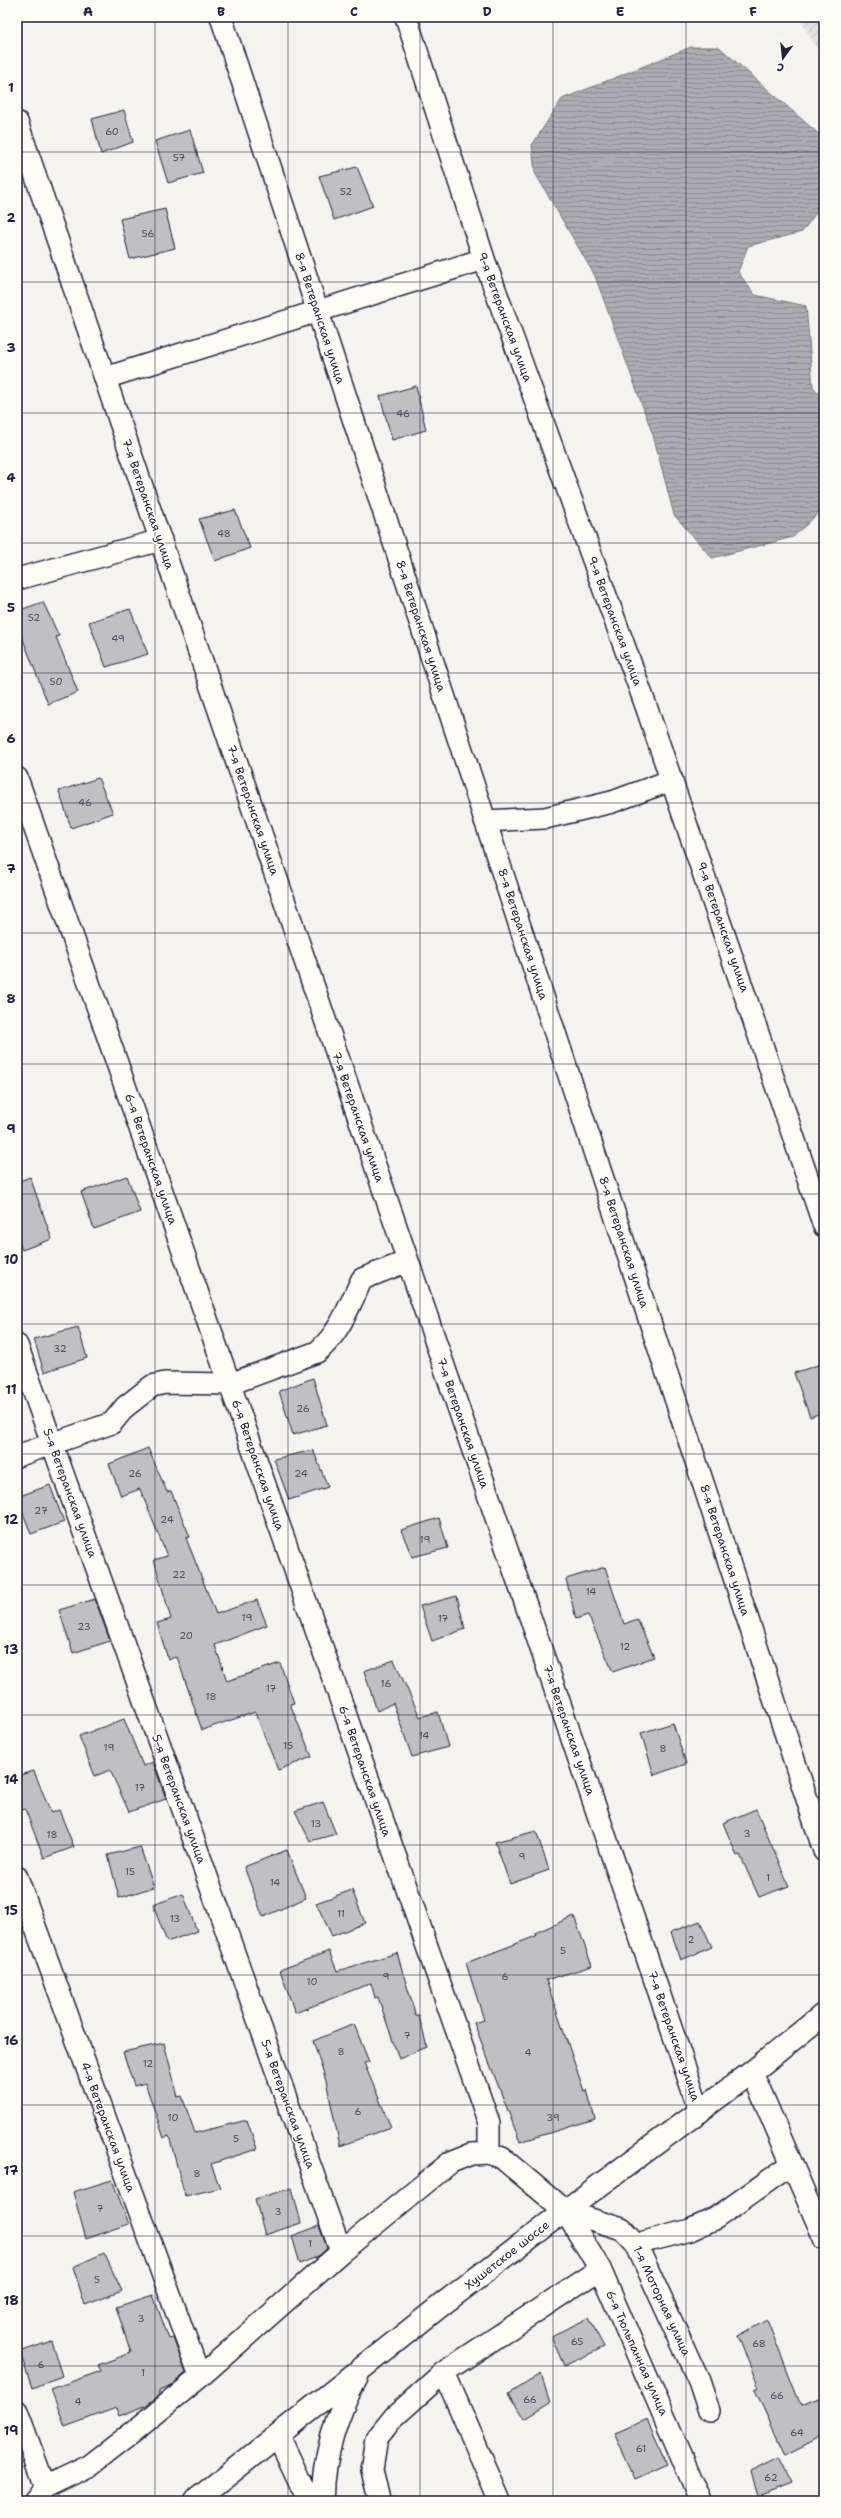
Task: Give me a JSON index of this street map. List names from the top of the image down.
{
  "streets": {
    "main road": ["Хушетское шоссе"],
    "street": [
      "9-я Ветеранская улица",
      "8-я Ветеранская улица",
      "7-я Ветеранская улица",
      "6-я Ветеранская улица",
      "5-я Ветеранская улица",
      "4-я Ветеранская улица",
      "1-я Моторная улица",
      "6-я Тюльпанная улица"
    ]
  },
  "crossings": [
    ["7-я Ветеранская улица", "Хушетское шоссе"],
    ["Хушетское шоссе", "1-я Моторная улица"],
    ["Хушетское шоссе", "6-я Тюльпанная улица"],
    ["1-я Моторная улица", "6-я Тюльпанная улица"]
  ],
  "house_numbers": [
    "60",
    "57",
    "52",
    "56",
    "46",
    "48",
    "52",
    "49",
    "50",
    "46",
    "32",
    "26",
    "26",
    "24",
    "27",
    "24",
    "19",
    "22",
    "14",
    "19",
    "17",
    "23",
    "20",
    "12",
    "16",
    "17",
    "18",
    "14",
    "15",
    "19",
    "8",
    "17",
    "13",
    "3",
    "18",
    "9",
    "15",
    "1",
    "14",
    "11",
    "13",
    "2",
    "5",
    "9",
    "6",
    "10",
    "7",
    "8",
    "4",
    "12",
    "6",
    "10",
    "39",
    "5",
    "8",
    "7",
    "3",
    "1",
    "5",
    "3",
    "65",
    "68",
    "6",
    "1",
    "66",
    "66",
    "4",
    "64",
    "61",
    "62"
  ],
  "north": "bottom",
  "grid": {
    "columns": [
      "A",
      "B",
      "C",
      "D",
      "E",
      "F"
    ],
    "rows": [
      "1",
      "2",
      "3",
      "4",
      "5",
      "6",
      "7",
      "8",
      "9",
      "10",
      "11",
      "12",
      "13",
      "14",
      "15",
      "16",
      "17",
      "18",
      "19"
    ]
  }
}
